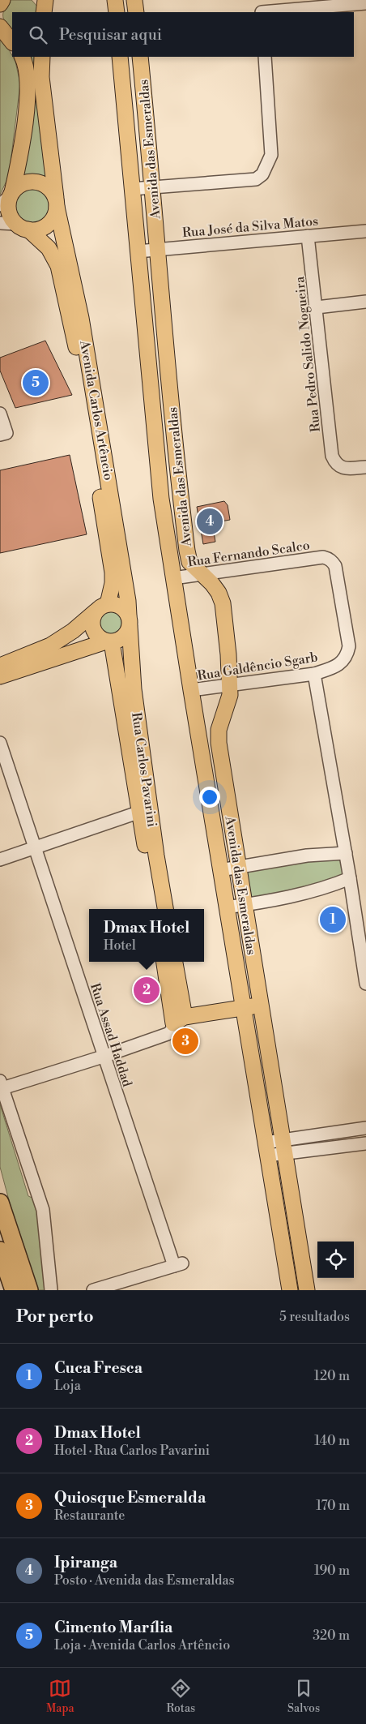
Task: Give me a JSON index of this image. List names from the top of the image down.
{
  "streets": {
    "main road": ["Avenida das Esmeraldas", "Avenida Carlos Artêncio", "Rua Carlos Pavarini"],
    "street": [
      "Rua José da Silva Matos",
      "Rua Pedro Salido Nogueira",
      "Rua Fernando Scalco",
      "Rua Galdêncio Sgarb",
      "Rua Assad Haddad"
    ]
  },
  "crossings": [
    ["Avenida das Esmeraldas", "Rua José da Silva Matos"],
    ["Avenida das Esmeraldas", "Rua Fernando Scalco"],
    ["Avenida das Esmeraldas", "Rua Galdêncio Sgarb"],
    ["Rua José da Silva Matos", "Rua Pedro Salido Nogueira"],
    ["Avenida Carlos Artêncio", "Rua Carlos Pavarini"],
    ["Rua Fernando Scalco", "Rua Galdêncio Sgarb"]
  ],
  "page": {
    "search": "Pesquisar aqui",
    "pins": [
      "5",
      "4",
      "1",
      "2",
      "3"
    ],
    "popup": ["Dmax Hotel", "Hotel"],
    "heading": ["Por perto", "5 resultados"],
    "list": [
      {
        "mark": "1",
        "name": "Cuca Fresca",
        "note": "Loja",
        "value": "120 m"
      },
      {
        "mark": "2",
        "name": "Dmax Hotel",
        "note": "Hotel · Rua Carlos Pavarini",
        "value": "140 m"
      },
      {
        "mark": "3",
        "name": "Quiosque Esmeralda",
        "note": "Restaurante",
        "value": "170 m"
      },
      {
        "mark": "4",
        "name": "Ipiranga",
        "note": "Posto · Avenida das Esmeraldas",
        "value": "190 m"
      },
      {
        "mark": "5",
        "name": "Cimento Marília",
        "note": "Loja · Avenida Carlos Artêncio",
        "value": "320 m"
      }
    ],
    "nav": ["Mapa", "Rotas", "Salvos"]
  }
}
